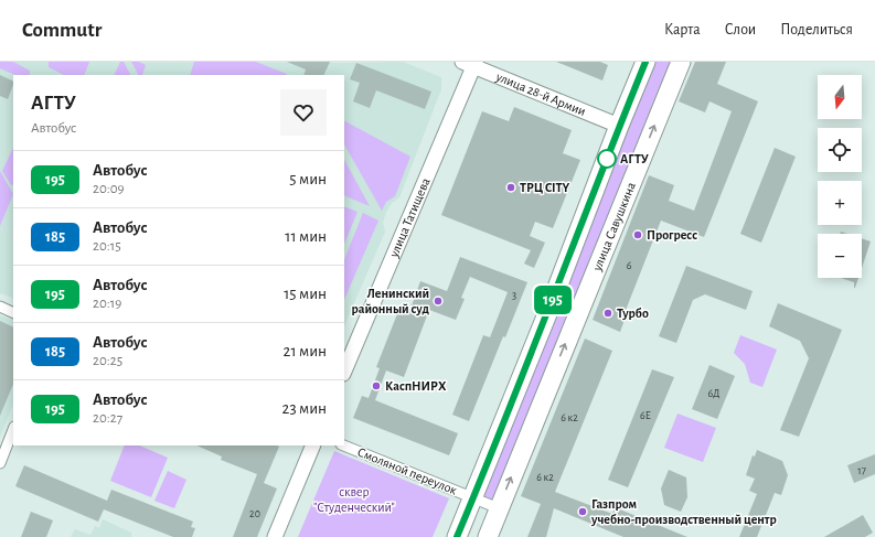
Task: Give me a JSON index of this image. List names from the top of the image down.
{
  "streets": {
    "highway": ["улица Савушкина"],
    "main road": ["улица 28-й Армии", "улица Татищева"],
    "street": ["Смоляной переулок"]
  },
  "crossings": [
    ["улица 28-й Армии", "улица Татищева"],
    ["улица Савушкина", "Смоляной переулок"]
  ],
  "parks": ["сквер \"Студенческий\""],
  "places": [
    "АГТУ",
    "ТРЦ CITY",
    "Прогресс",
    "Ленинский районный суд",
    "Турбо",
    "КаспНИРХ",
    "Газпром учебно-производственный центр"
  ],
  "lines": ["bus line 195"],
  "house_numbers": [
    "6",
    "3",
    "6Д",
    "6Е",
    "6 к2",
    "17",
    "6 к2",
    "20"
  ],
  "north": "bottom",
  "page": {
    "header": "Commutr",
    "nav": ["Карта", "Слои", "Поделиться"],
    "on_map": "195",
    "map_buttons": ["+", "−"],
    "heading": ["АГТУ", "Автобус"],
    "list": [
      {
        "mark": "195",
        "name": "Автобус",
        "note": "20:09",
        "value": "5 мин"
      },
      {
        "mark": "185",
        "name": "Автобус",
        "note": "20:15",
        "value": "11 мин"
      },
      {
        "mark": "195",
        "name": "Автобус",
        "note": "20:19",
        "value": "15 мин"
      },
      {
        "mark": "185",
        "name": "Автобус",
        "note": "20:25",
        "value": "21 мин"
      },
      {
        "mark": "195",
        "name": "Автобус",
        "note": "20:27",
        "value": "23 мин"
      }
    ]
  }
}
